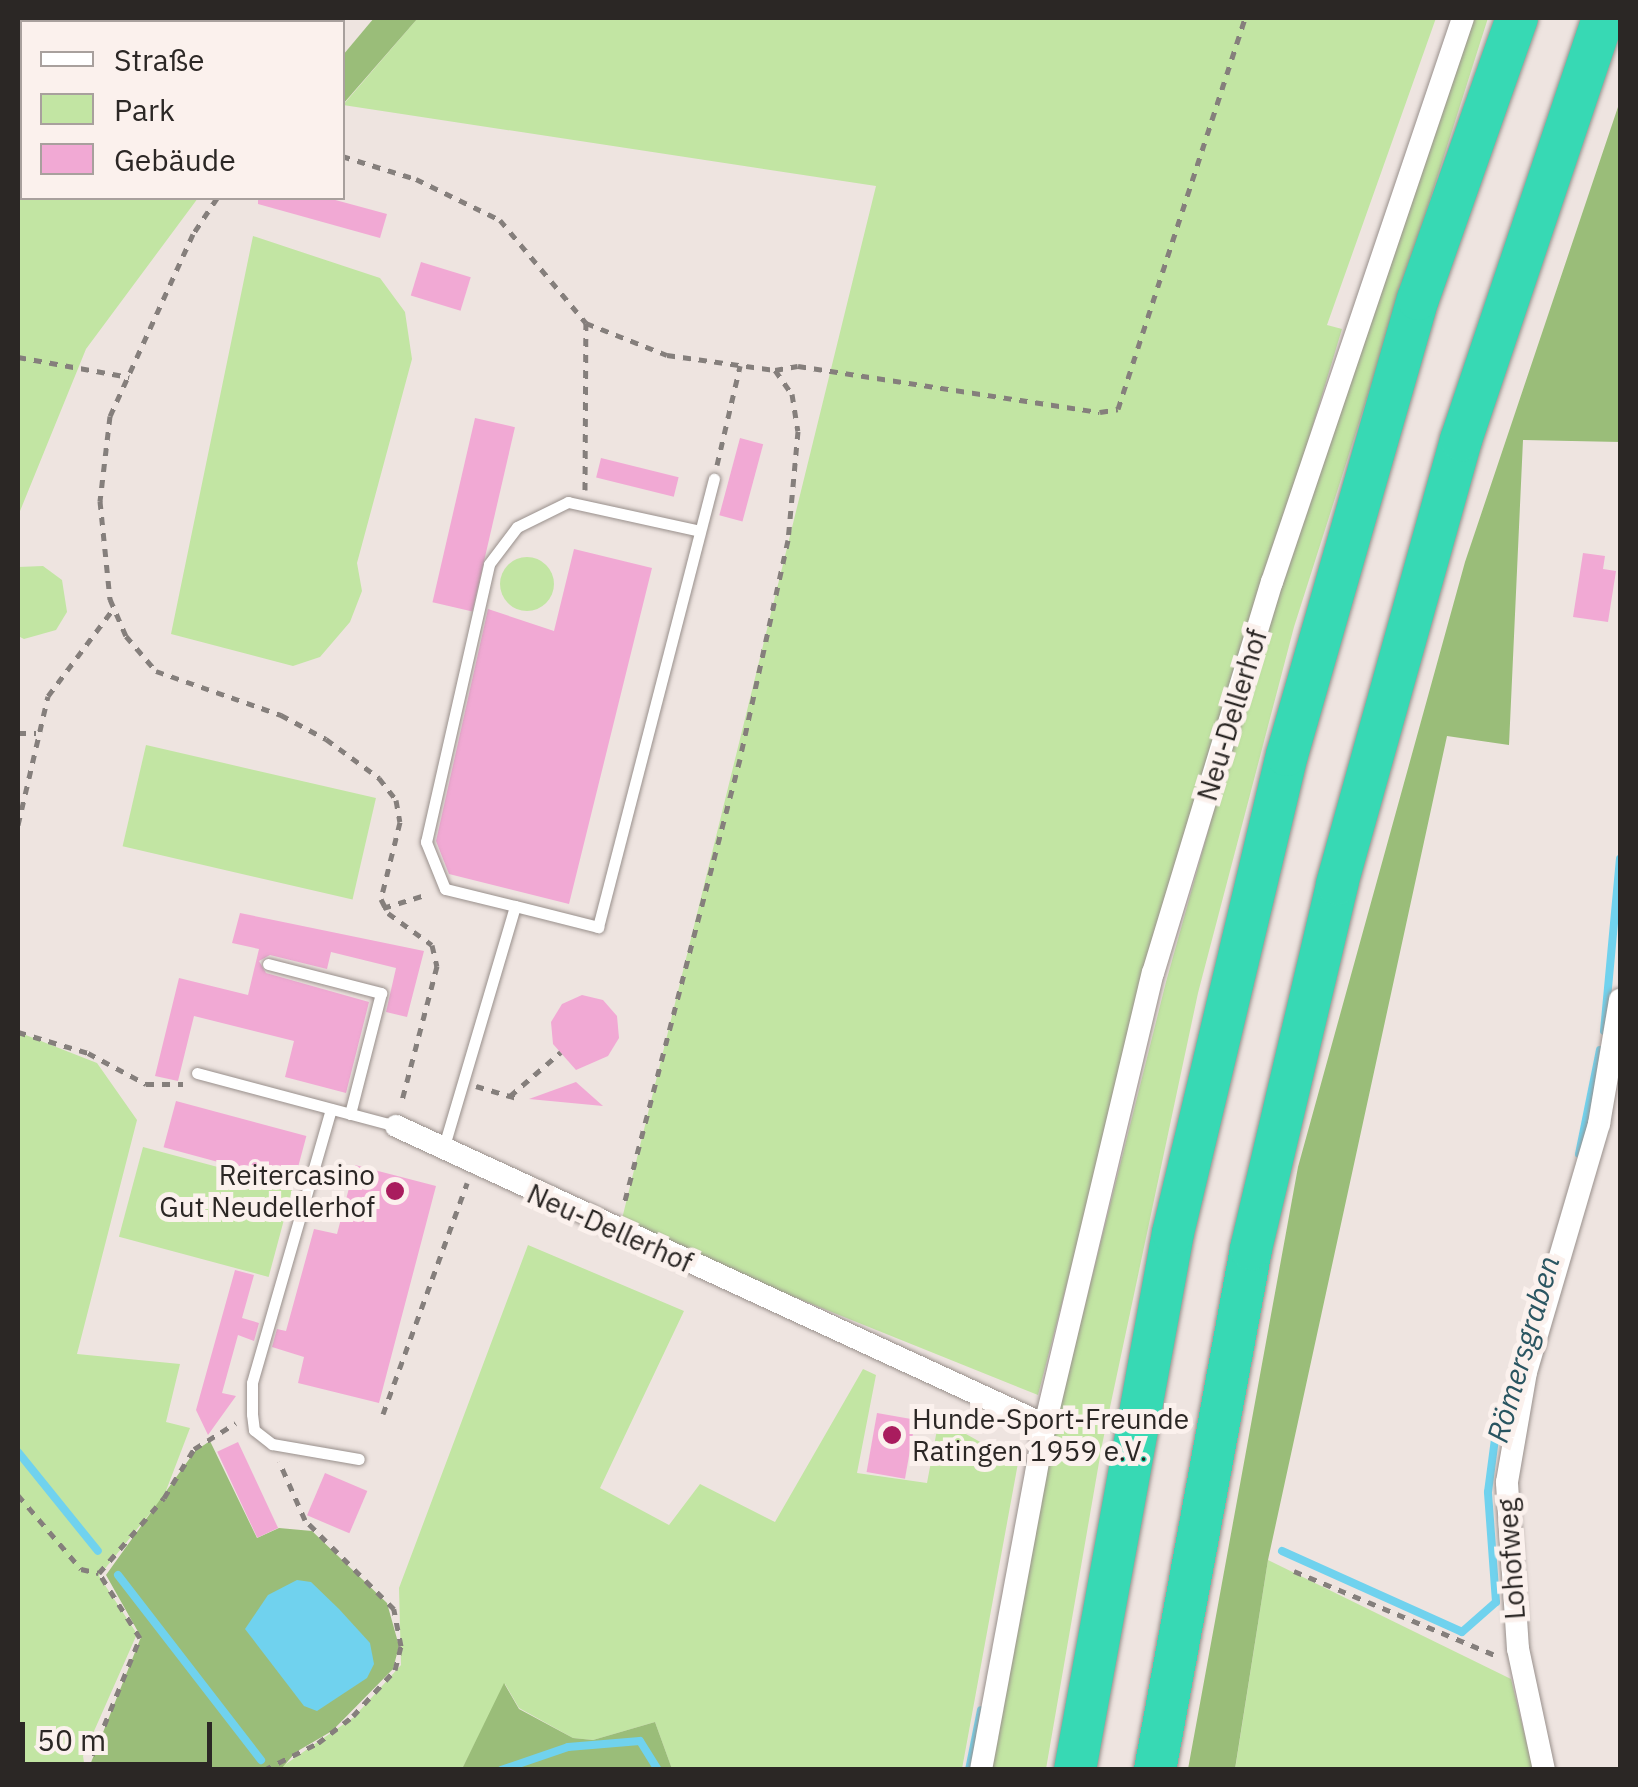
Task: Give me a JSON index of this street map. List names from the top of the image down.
{
  "streets": {
    "street": ["Neu-Dellerhof", "Lohofweg"]
  },
  "water": ["Römersgraben"],
  "places": ["Reitercasino Gut Neudellerhof", "Hunde-Sport-Freunde Ratingen 1959 e.V."],
  "legend": ["Straße", "Park", "Gebäude"],
  "scale_bar": "50 m"
}
